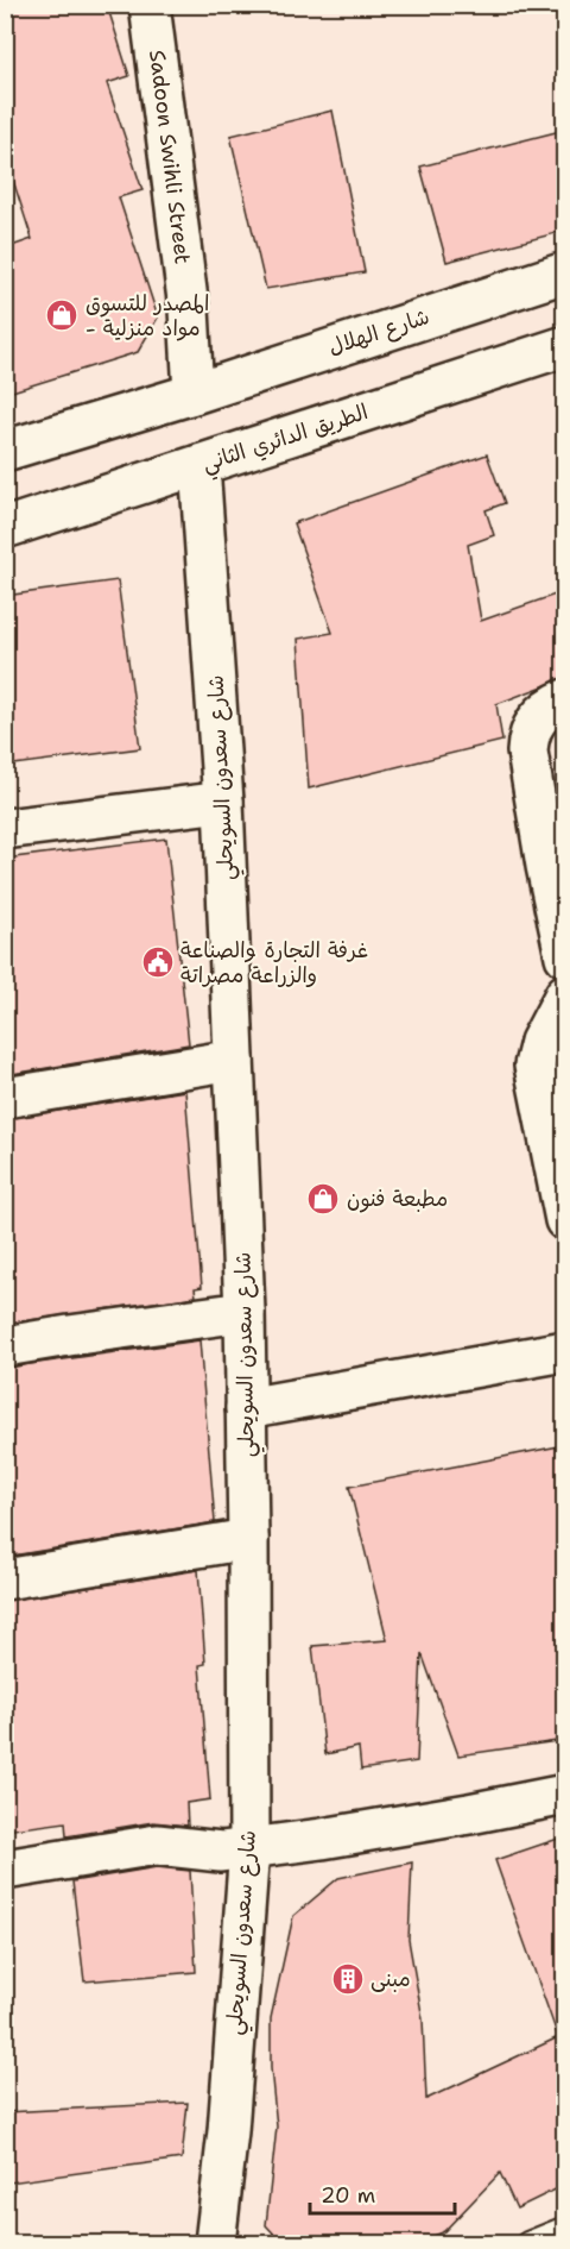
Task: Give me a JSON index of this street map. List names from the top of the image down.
{
  "streets": {
    "main road": [
      "Sadoon Swihli Street",
      "شارع الهلال",
      "الطريق الدائري الثاني",
      "شارع سعدون السويحلي"
    ]
  },
  "crossings": [
    ["Sadoon Swihli Street", "شارع الهلال"],
    ["الطريق الدائري الثاني", "شارع سعدون السويحلي"]
  ],
  "places": {
    "shop": ["المصدر للتسوق - مواد منزلية", "مطبعة فنون"],
    "public building": ["غرفة التجارة والصناعة والزراعة مصراتة"],
    "building": ["مبنى"]
  },
  "scale_bar": "20 m"
}
